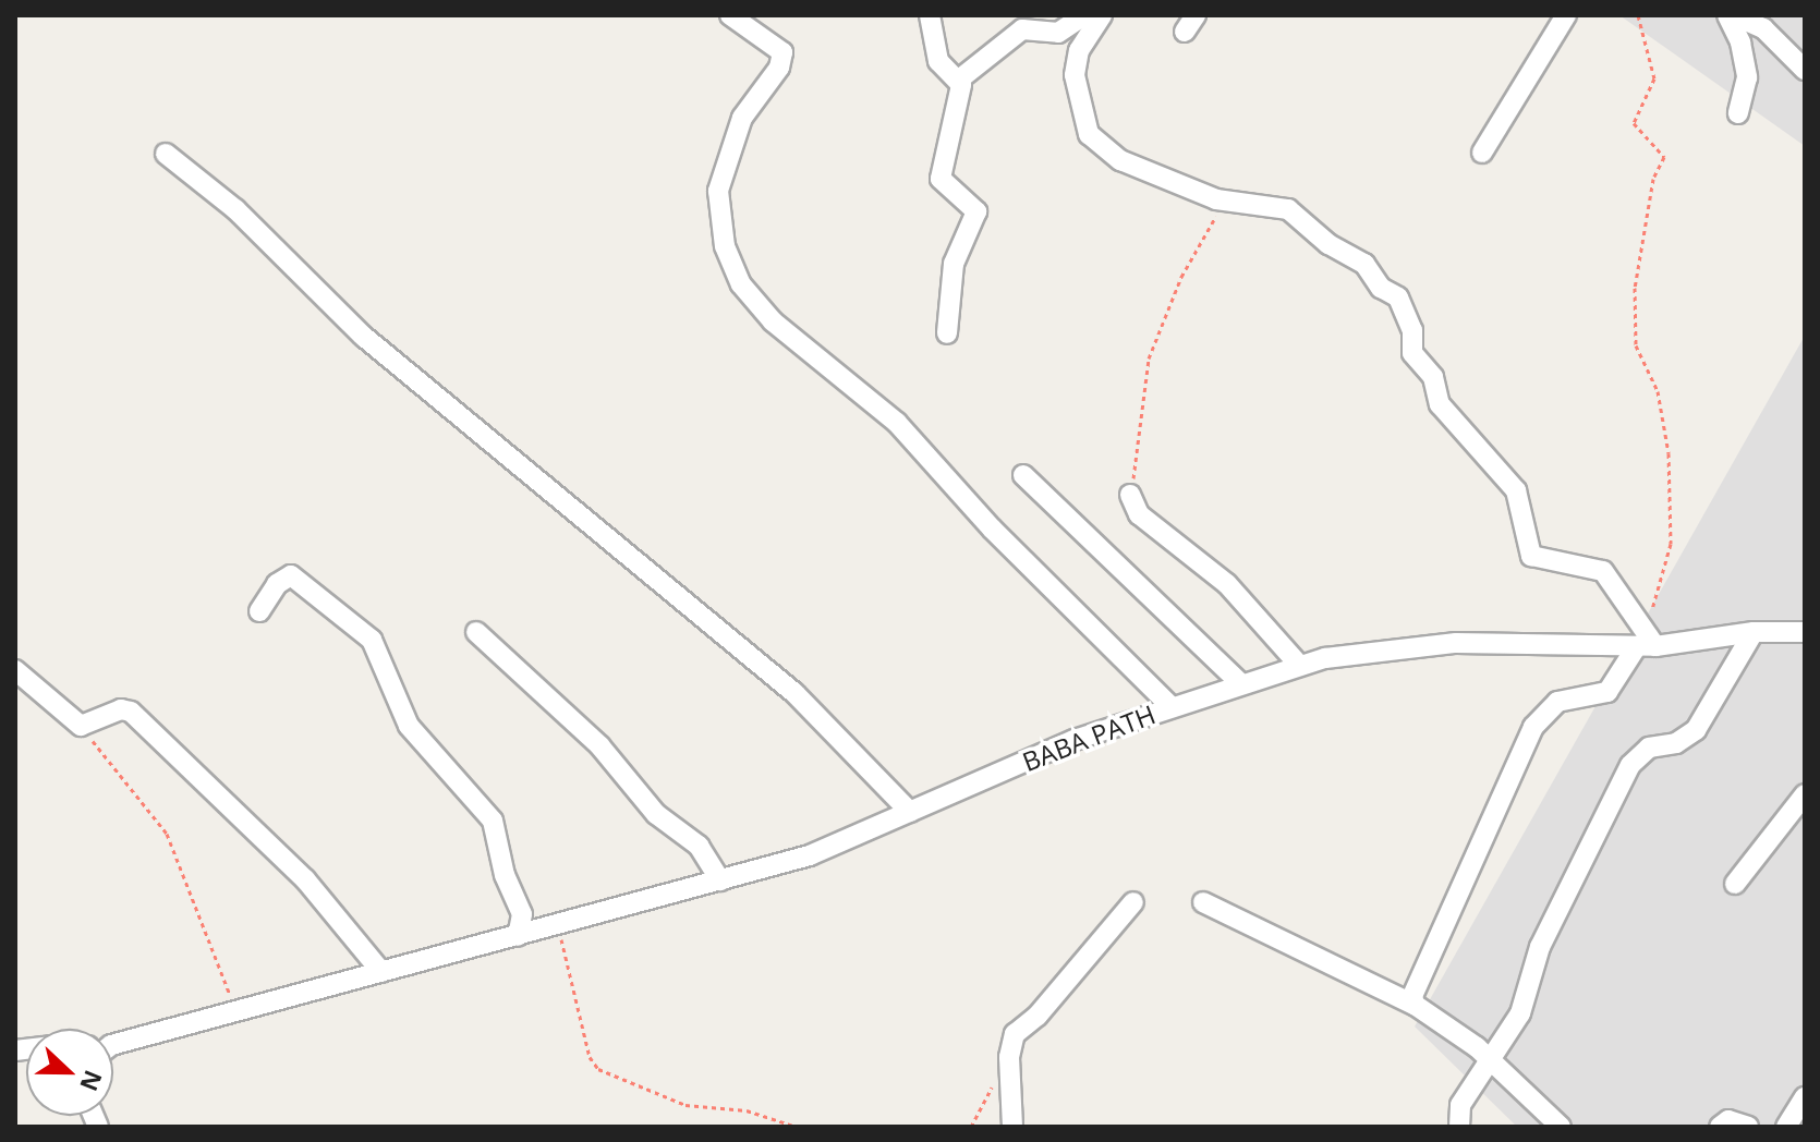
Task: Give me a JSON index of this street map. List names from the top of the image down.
{
  "streets": {
    "street": ["BABA PATH"]
  },
  "north": "right"
}
